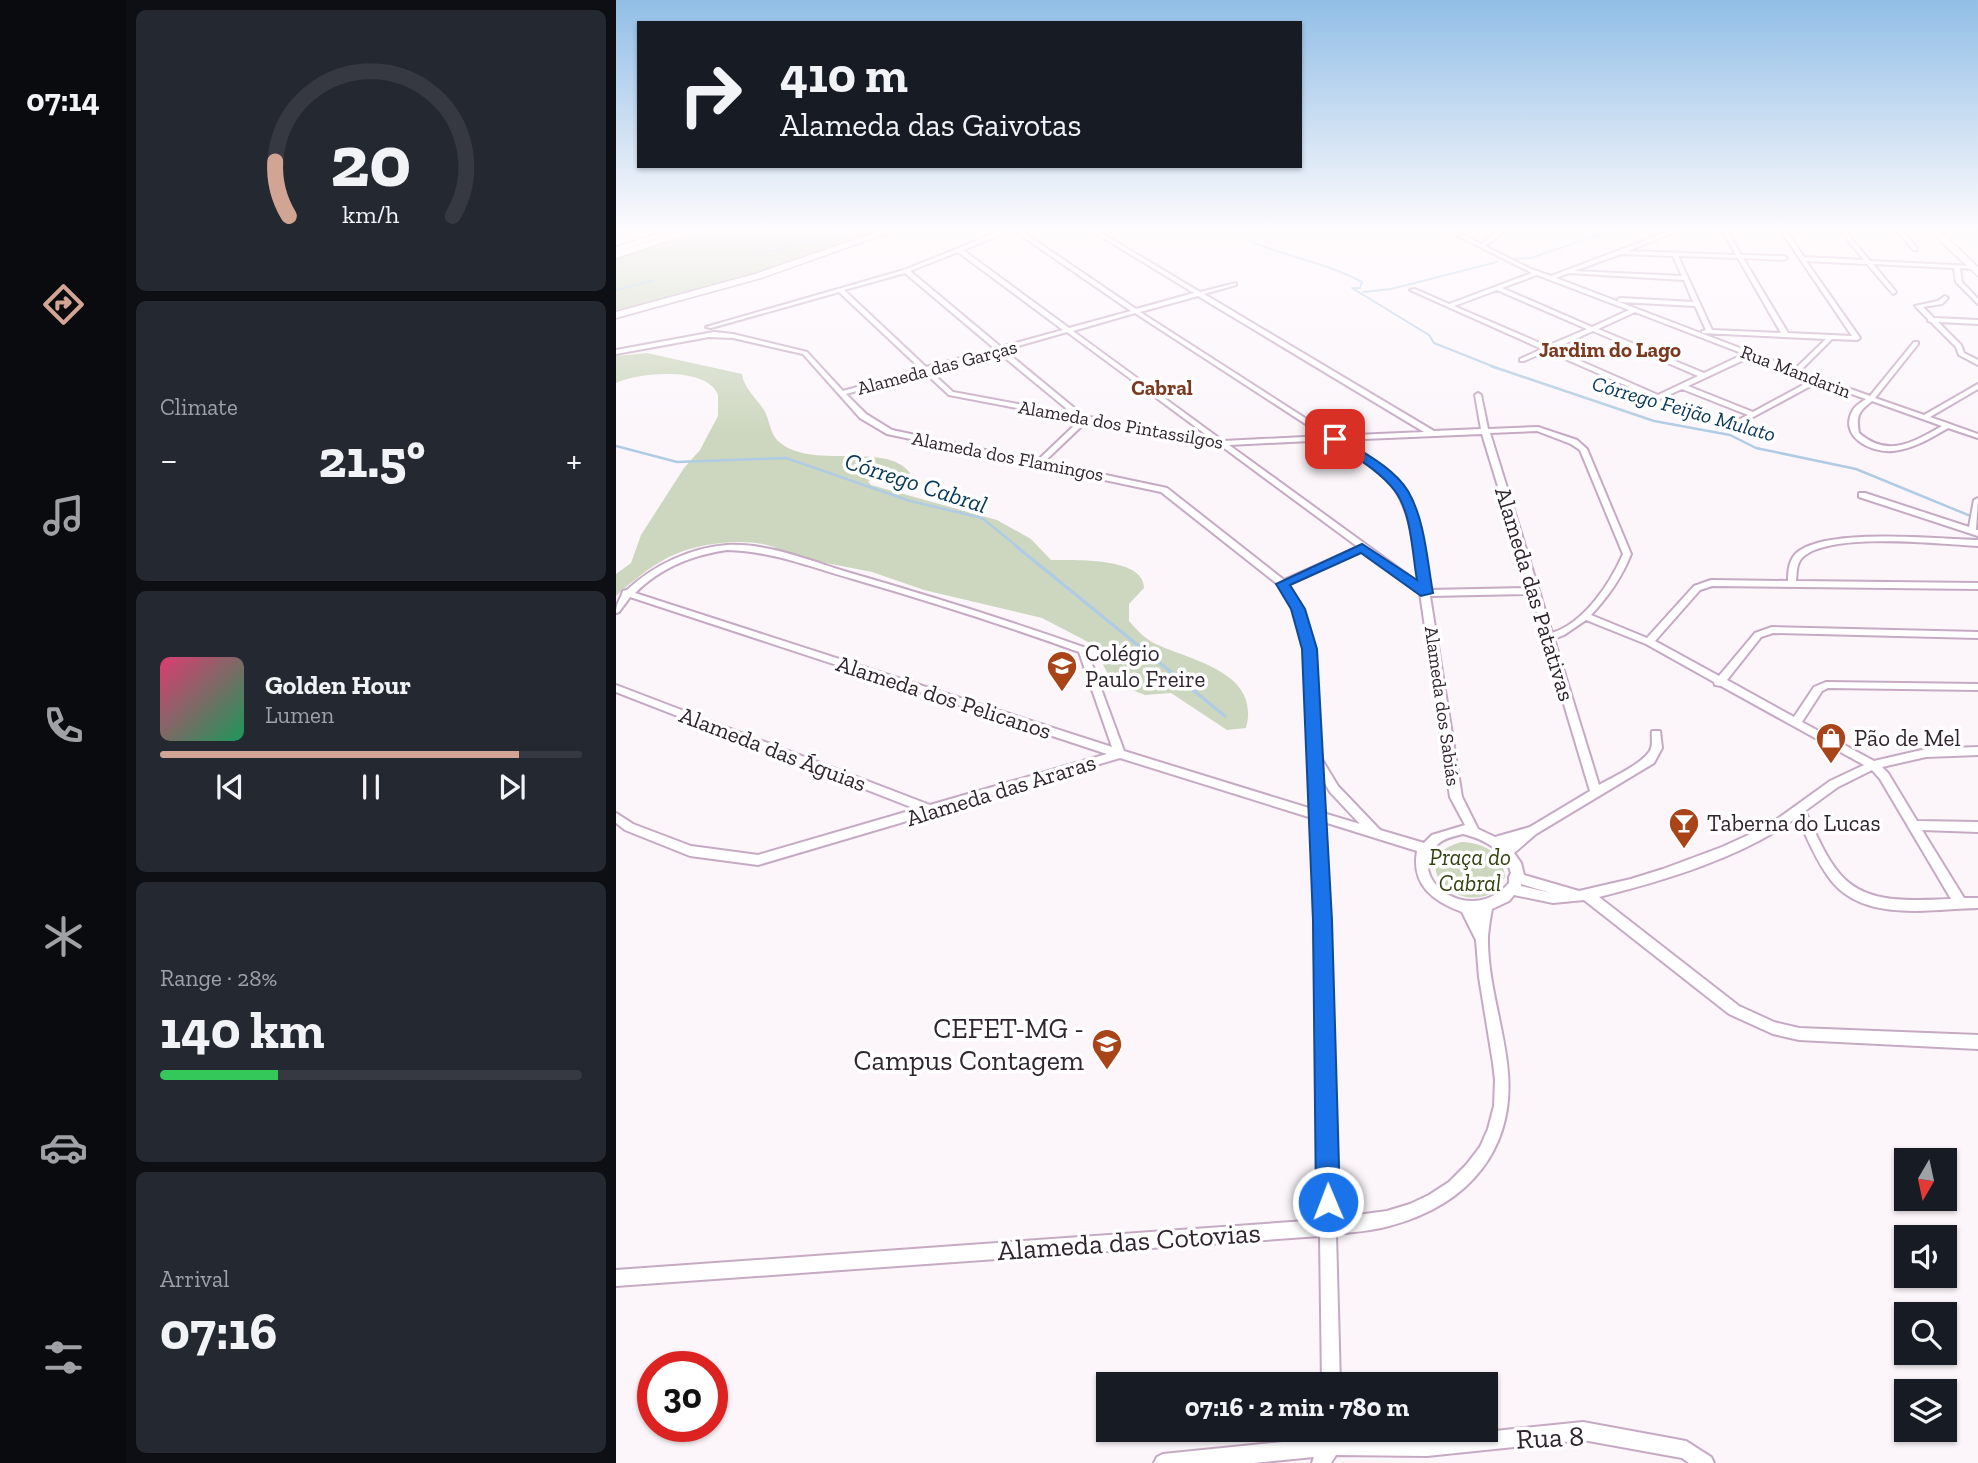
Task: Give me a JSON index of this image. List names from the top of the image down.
{
  "streets": {
    "street": [
      "Alameda das Garças",
      "Rua Mandarin",
      "Alameda dos Pintassilgos",
      "Alameda dos Flamingos",
      "Alameda das Patativas",
      "Alameda dos Pelicanos",
      "Alameda dos Sabiás",
      "Alameda das Águias",
      "Alameda das Araras",
      "Alameda das Cotovias",
      "Rua 8"
    ]
  },
  "crossings": [
    ["Alameda das Garças", "Alameda dos Pintassilgos"],
    ["Alameda das Garças", "Alameda dos Flamingos"],
    ["Alameda das Garças", "Alameda dos Sabiás"],
    ["Alameda dos Pintassilgos", "Alameda das Patativas"],
    ["Alameda dos Pintassilgos", "Alameda dos Sabiás"],
    ["Alameda dos Pelicanos", "Alameda dos Sabiás"],
    ["Alameda dos Pelicanos", "Alameda das Araras"],
    ["Alameda dos Pelicanos", "Alameda das Cotovias"],
    ["Alameda dos Sabiás", "Alameda das Cotovias"],
    ["Alameda das Águias", "Alameda das Araras"]
  ],
  "districts": ["Jardim do Lago", "Cabral"],
  "water": ["Córrego Feijão Mulato", "Córrego Cabral"],
  "parks": ["Praça do Cabral"],
  "places": {
    "school or university": ["Colégio Paulo Freire", "CEFET-MG - Campus Contagem"],
    "shop": ["Pão de Mel"],
    "bar": ["Taberna do Lucas"]
  },
  "north": "bottom",
  "page": {
    "tabs": "07:14",
    "turn": ["410 m", "Alameda das Gaivotas"],
    "tile": [
      "Climate",
      ["Range · 28%", "140 km"],
      ["Arrival", "07:16"]
    ],
    "heat": ["−", "21.5°", "+"],
    "song": ["Golden Hour", "Lumen"],
    "limit": "30",
    "trip": "07:16 · 2 min · 780 m",
    "gauge": ["20", "km/h"]
  }
}
